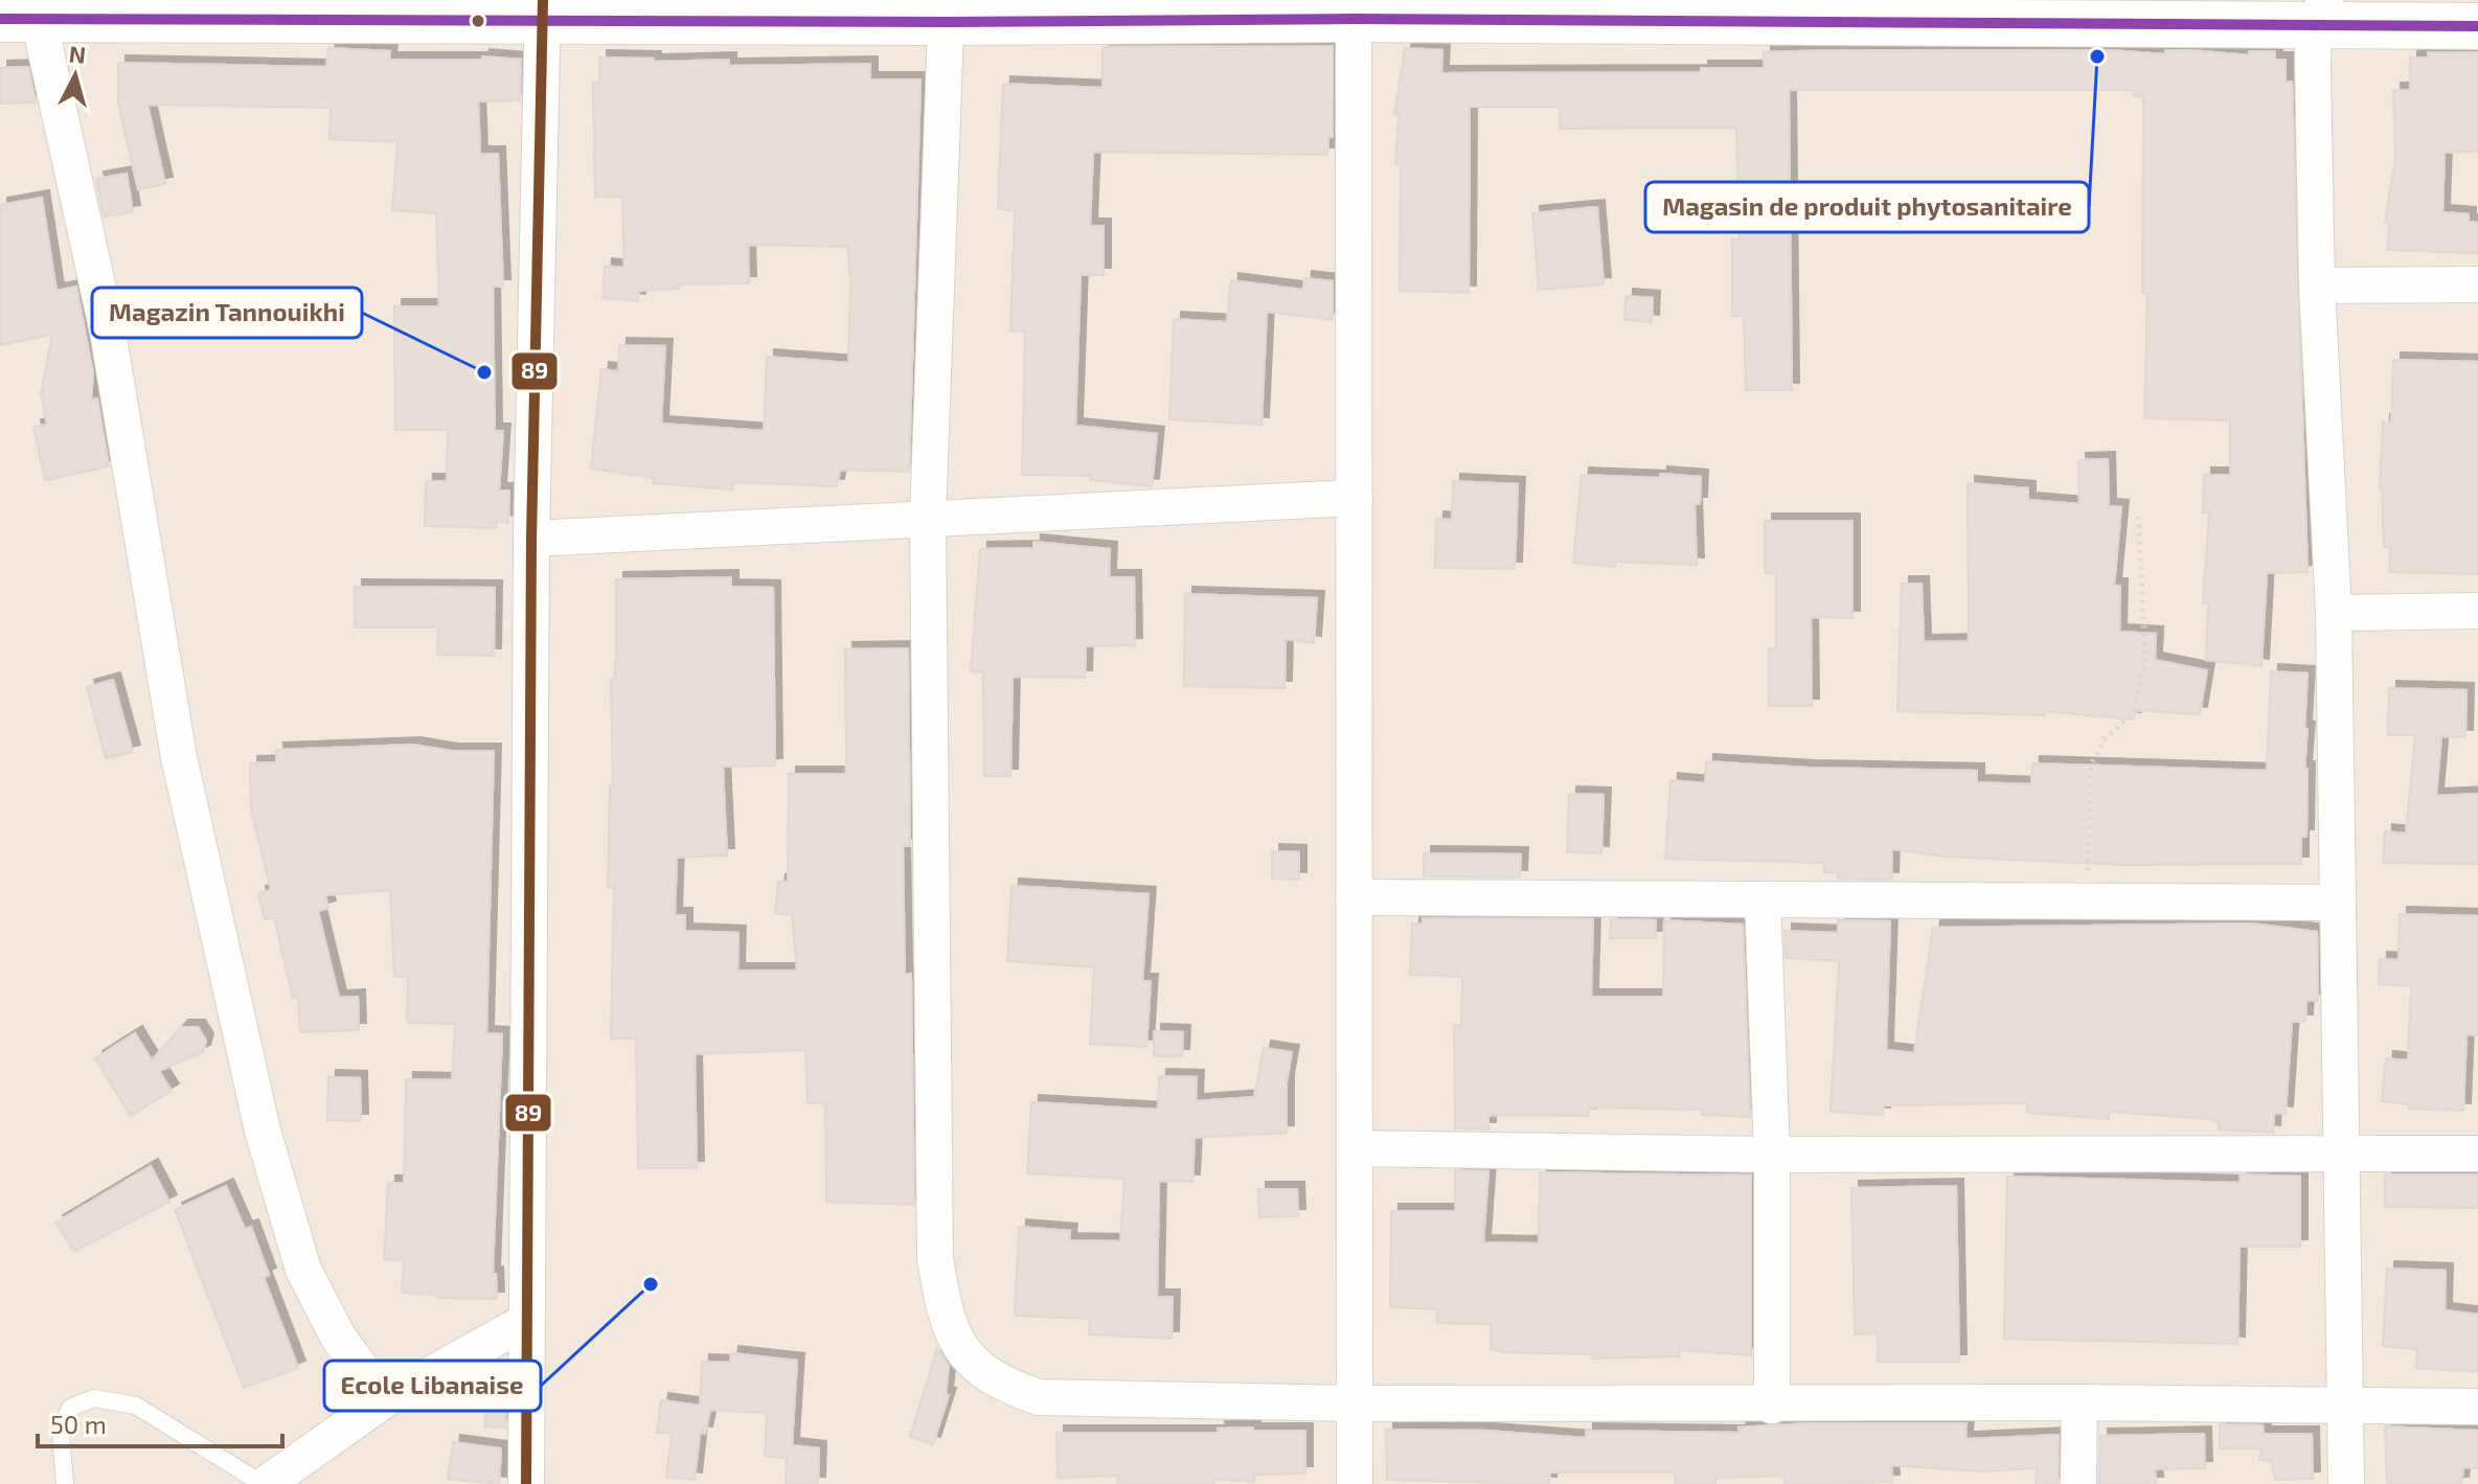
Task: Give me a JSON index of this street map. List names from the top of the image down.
{
  "places": ["Magasin de produit phytosanitaire", "Magazin Tannouikhi", "Ecole Libanaise"],
  "lines": ["transit line 89"],
  "scale_bar": "50 m",
  "north": "top"
}
